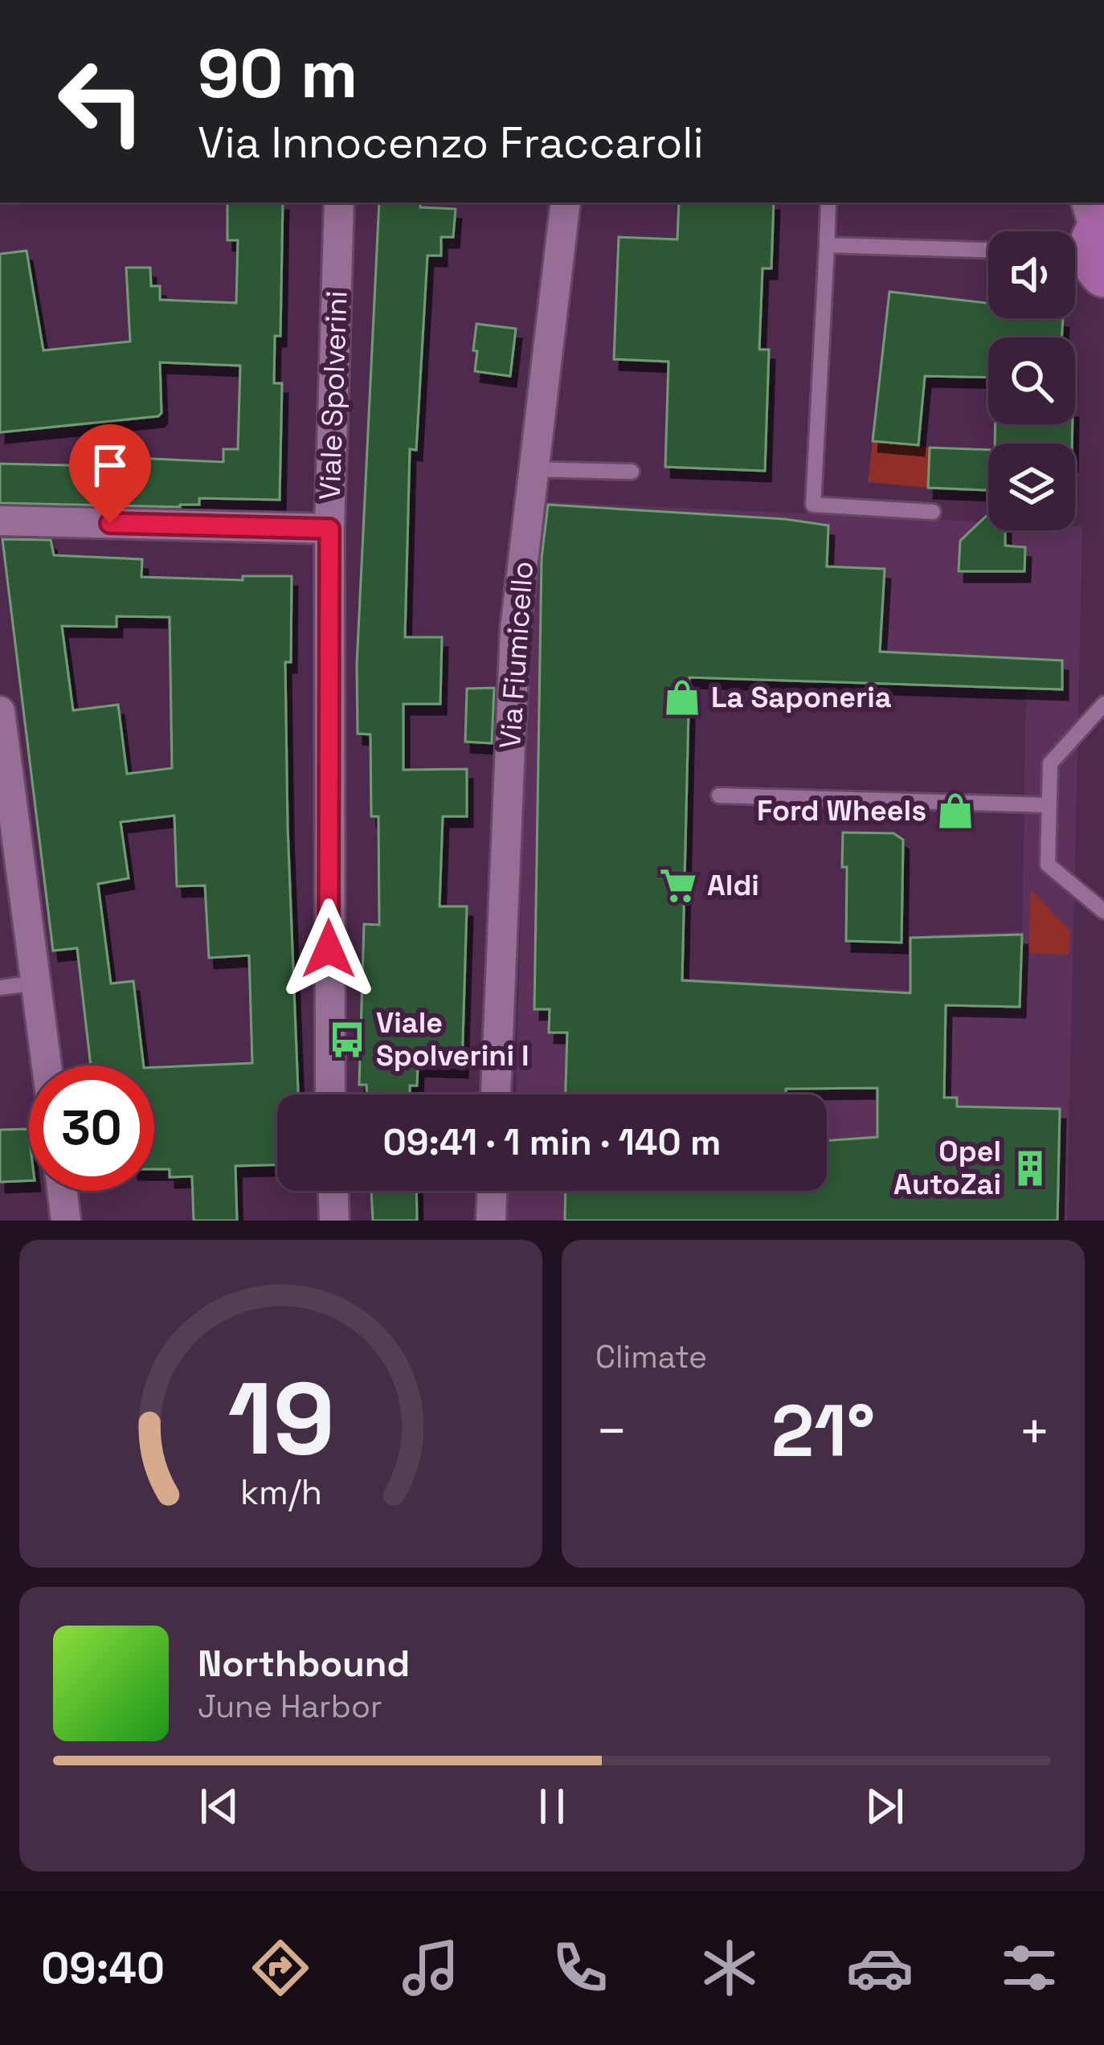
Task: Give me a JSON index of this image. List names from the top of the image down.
{
  "streets": {
    "street": ["Viale Spolverini", "Via Fiumicello"]
  },
  "places": {
    "shop": ["La Saponeria", "Ford Wheels"],
    "supermarket": ["Aldi"],
    "bus stop": ["Viale Spolverini I"],
    "building": ["Opel AutoZai"]
  },
  "page": {
    "turn": ["90 m", "Via Innocenzo Fraccaroli"],
    "limit": "30",
    "trip": "09:41 · 1 min · 140 m",
    "tile": "Climate",
    "heat": ["−", "21°", "+"],
    "song": ["Northbound", "June Harbor"],
    "tabs": "09:40",
    "gauge": ["19", "km/h"]
  }
}
